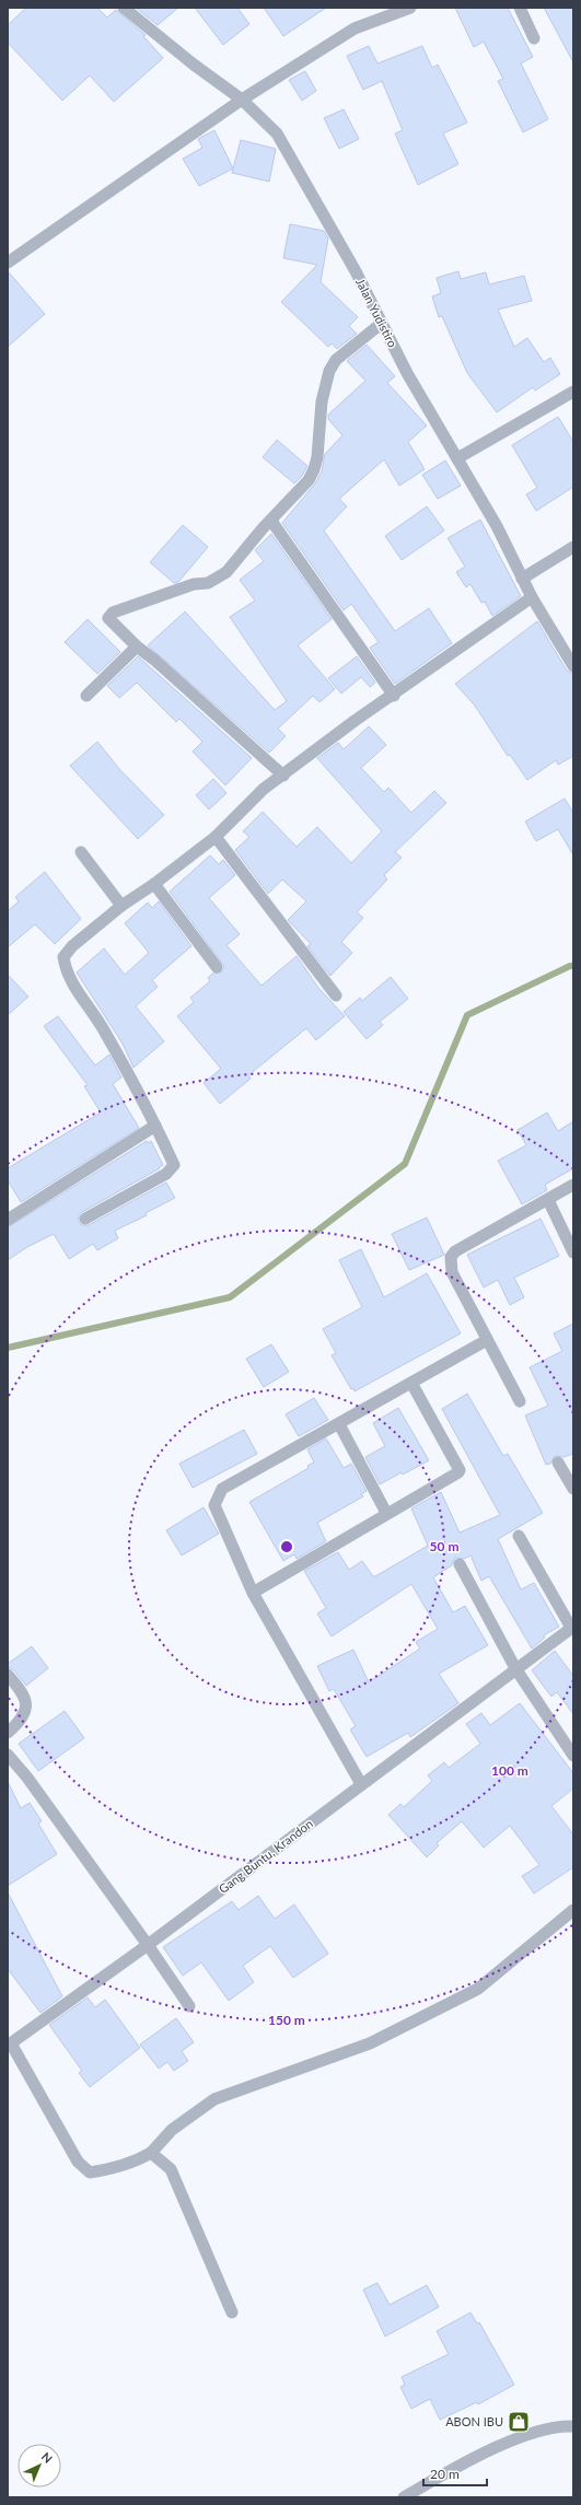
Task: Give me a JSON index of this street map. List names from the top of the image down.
{
  "streets": {
    "street": ["Jalan Yudistiro", "Gang Buntu, Krandon"]
  },
  "places": {
    "shop": ["ABON IBU"]
  },
  "scale_bar": "20 m",
  "north": "top right",
  "rings": ["50 m", "100 m", "150 m"]
}
